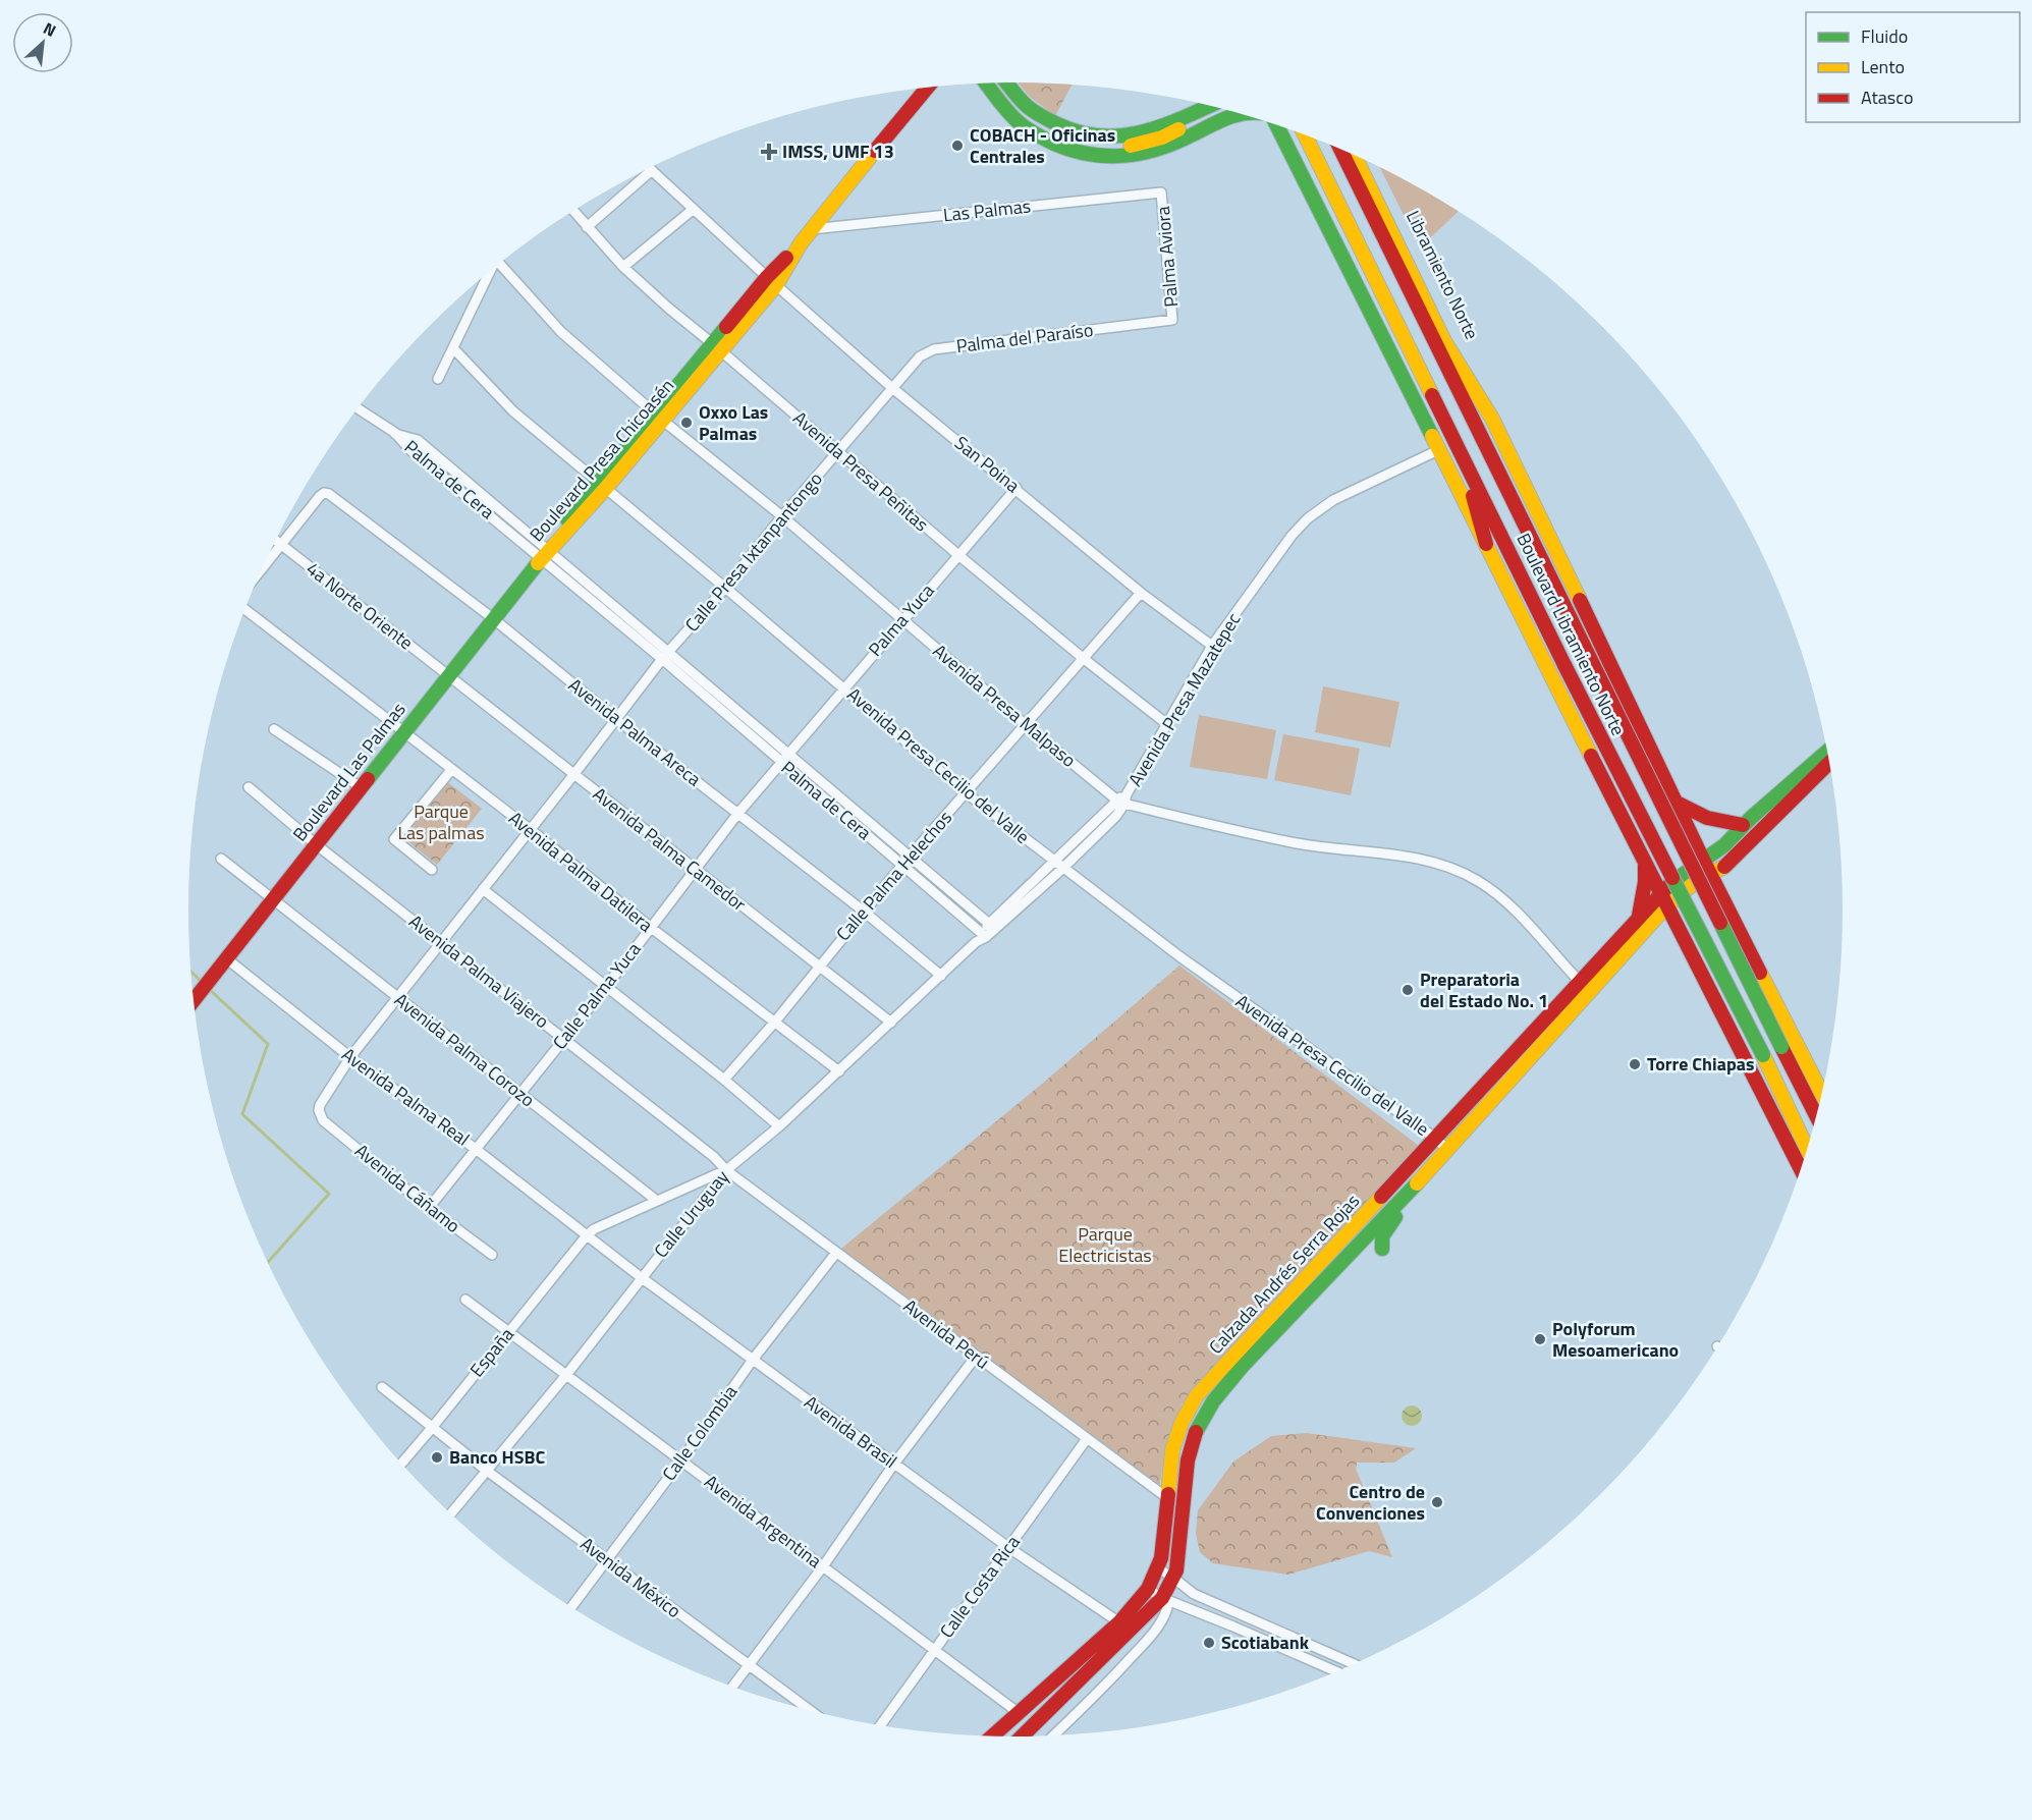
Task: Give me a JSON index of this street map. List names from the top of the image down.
{
  "streets": {
    "main road": [
      "Libramiento Norte",
      "Boulevard Presa Chicoasén",
      "Boulevard Libramiento Norte",
      "Boulevard Las Palmas",
      "Calzada Andrés Serra Rojas"
    ],
    "street": [
      "Las Palmas",
      "Palma Aviora",
      "Palma del Paraíso",
      "San Poina",
      "Avenida Presa Peñitas",
      "Palma de Cera",
      "Calle Presa Ixtanpantongo",
      "4a Norte Oriente",
      "Palma Yuca",
      "Avenida Presa Mazatepec",
      "Avenida Presa Malpaso",
      "Avenida Palma Areca",
      "Avenida Presa Cecilio del Valle",
      "Avenida Palma Camedor",
      "Avenida Palma Datilera",
      "Calle Palma Helechos",
      "Avenida Palma Viajero",
      "Calle Palma Yuca",
      "Avenida Palma Corozo",
      "Avenida Palma Real",
      "Avenida Cáñamo",
      "Calle Uruguay",
      "Avenida Perú",
      "España",
      "Avenida Brasil",
      "Calle Colombia",
      "Avenida Argentina",
      "Avenida México",
      "Calle Costa Rica"
    ]
  },
  "crossings": [
    ["Las Palmas", "Palma Aviora"],
    ["Las Palmas", "Boulevard Presa Chicoasén"],
    ["Palma Aviora", "Palma del Paraíso"],
    ["Palma del Paraíso", "San Poina"],
    ["Palma del Paraíso", "Calle Presa Ixtanpantongo"],
    ["Boulevard Presa Chicoasén", "San Poina"],
    ["Boulevard Presa Chicoasén", "Avenida Presa Peñitas"],
    ["Boulevard Presa Chicoasén", "Palma de Cera"],
    ["Boulevard Presa Chicoasén", "Avenida Presa Malpaso"],
    ["Boulevard Presa Chicoasén", "Avenida Presa Cecilio del Valle"],
    ["Boulevard Presa Chicoasén", "Boulevard Las Palmas"],
    ["San Poina", "Calle Presa Ixtanpantongo"],
    ["San Poina", "Palma Yuca"],
    ["San Poina", "Avenida Presa Mazatepec"],
    ["San Poina", "Calle Palma Helechos"],
    ["Avenida Presa Peñitas", "Calle Presa Ixtanpantongo"],
    ["Avenida Presa Peñitas", "Palma Yuca"],
    ["Avenida Presa Peñitas", "Avenida Presa Mazatepec"],
    ["Avenida Presa Peñitas", "Calle Palma Helechos"],
    ["Palma de Cera", "Calle Presa Ixtanpantongo"],
    ["Palma de Cera", "Palma Yuca"],
    ["Palma de Cera", "Avenida Presa Mazatepec"],
    ["Palma de Cera", "Boulevard Las Palmas"],
    ["Palma de Cera", "Calle Palma Helechos"],
    ["Palma de Cera", "Calle Palma Yuca"],
    ["Palma de Cera", "Calle Uruguay"],
    ["Calle Presa Ixtanpantongo", "Avenida Presa Malpaso"],
    ["Calle Presa Ixtanpantongo", "Avenida Palma Areca"],
    ["Calle Presa Ixtanpantongo", "Avenida Presa Cecilio del Valle"],
    ["Calle Presa Ixtanpantongo", "Avenida Palma Camedor"],
    ["Calle Presa Ixtanpantongo", "Avenida Palma Datilera"],
    ["Calle Presa Ixtanpantongo", "Avenida Palma Viajero"],
    ["Calle Presa Ixtanpantongo", "Avenida Palma Corozo"],
    ["Calle Presa Ixtanpantongo", "Avenida Palma Real"],
    ["Calle Presa Ixtanpantongo", "Avenida Cáñamo"],
    ["4a Norte Oriente", "Avenida Palma Areca"],
    ["4a Norte Oriente", "Boulevard Las Palmas"],
    ["4a Norte Oriente", "Avenida Palma Camedor"],
    ["Palma Yuca", "Avenida Presa Malpaso"],
    ["Palma Yuca", "Avenida Presa Cecilio del Valle"],
    ["Palma Yuca", "Calle Palma Yuca"],
    ["Avenida Presa Mazatepec", "Avenida Presa Malpaso"],
    ["Avenida Presa Mazatepec", "Avenida Presa Cecilio del Valle"],
    ["Avenida Presa Mazatepec", "Calle Uruguay"],
    ["Avenida Presa Malpaso", "Calle Palma Helechos"],
    ["Avenida Presa Malpaso", "Calzada Andrés Serra Rojas"],
    ["Avenida Palma Areca", "Boulevard Las Palmas"],
    ["Avenida Palma Areca", "Calle Palma Helechos"],
    ["Avenida Palma Areca", "Calle Palma Yuca"],
    ["Avenida Palma Areca", "Calle Uruguay"],
    ["Avenida Presa Cecilio del Valle", "Calle Palma Helechos"],
    ["Avenida Presa Cecilio del Valle", "Calzada Andrés Serra Rojas"],
    ["Boulevard Las Palmas", "Avenida Palma Camedor"],
    ["Boulevard Las Palmas", "Avenida Palma Datilera"],
    ["Boulevard Las Palmas", "Avenida Palma Viajero"],
    ["Boulevard Las Palmas", "Avenida Palma Corozo"],
    ["Boulevard Las Palmas", "Avenida Palma Real"],
    ["Avenida Palma Camedor", "Calle Palma Helechos"],
    ["Avenida Palma Camedor", "Calle Palma Yuca"],
    ["Avenida Palma Camedor", "Calle Uruguay"],
    ["Avenida Palma Datilera", "Calle Palma Helechos"],
    ["Avenida Palma Datilera", "Calle Palma Yuca"],
    ["Avenida Palma Datilera", "Calle Uruguay"],
    ["Avenida Palma Viajero", "Calle Palma Yuca"],
    ["Avenida Palma Viajero", "Calle Uruguay"],
    ["Avenida Palma Viajero", "Avenida Perú"],
    ["Calle Palma Yuca", "Avenida Palma Corozo"],
    ["Calle Palma Yuca", "Avenida Palma Real"],
    ["Calle Palma Yuca", "Avenida Cáñamo"],
    ["Avenida Palma Real", "España"],
    ["Avenida Palma Real", "Avenida Brasil"],
    ["Calle Uruguay", "Avenida Perú"],
    ["Calle Uruguay", "Avenida Brasil"],
    ["Calle Uruguay", "Avenida Argentina"],
    ["Calle Uruguay", "Avenida México"],
    ["Calzada Andrés Serra Rojas", "Avenida Perú"],
    ["Calzada Andrés Serra Rojas", "Avenida Brasil"],
    ["Calzada Andrés Serra Rojas", "Avenida Argentina"],
    ["Avenida Perú", "Calle Colombia"],
    ["Avenida Perú", "Calle Costa Rica"],
    ["España", "Avenida Brasil"],
    ["España", "Avenida Argentina"],
    ["España", "Avenida México"],
    ["Avenida Brasil", "Calle Colombia"],
    ["Avenida Brasil", "Calle Costa Rica"],
    ["Calle Colombia", "Avenida Argentina"],
    ["Calle Colombia", "Avenida México"],
    ["Avenida Argentina", "Calle Costa Rica"]
  ],
  "parks": ["Parque Las palmas", "Parque Electricistas"],
  "places": {
    "other": [
      "COBACH - Oficinas Centrales",
      "Oxxo Las Palmas",
      "Preparatoria del Estado No. 1",
      "Torre Chiapas",
      "Polyforum Mesoamericano",
      "Banco HSBC",
      "Centro de Convenciones",
      "Scotiabank"
    ],
    "health": ["IMSS, UMF 13"]
  },
  "legend": ["Fluido", "Lento", "Atasco"],
  "north": "top right"
}
